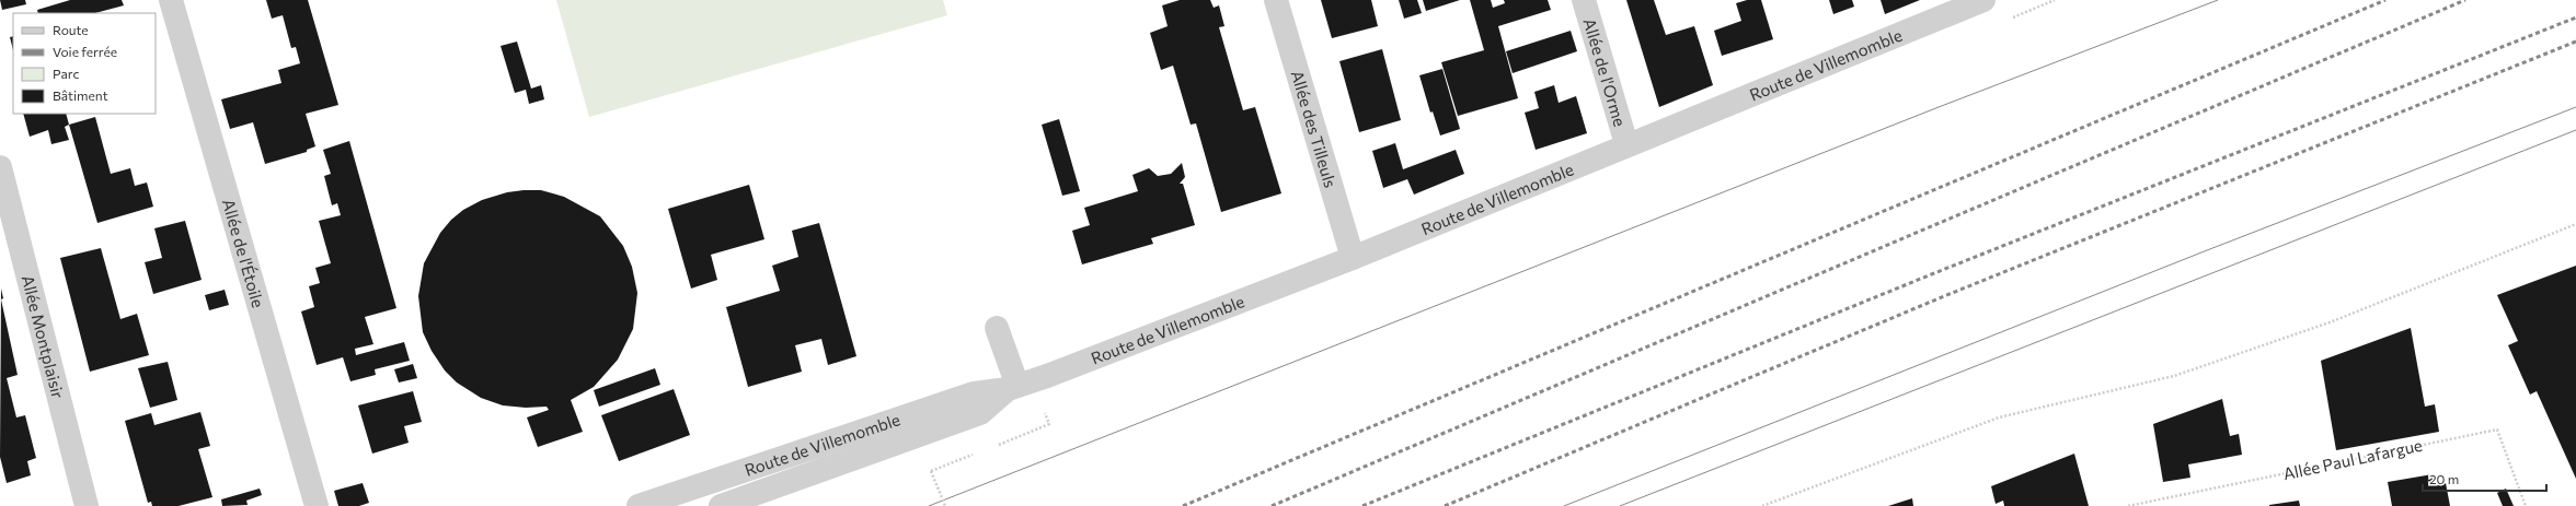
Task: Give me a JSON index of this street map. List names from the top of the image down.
{
  "streets": {
    "street": [
      "Route de Villemomble",
      "Allée de l'Orme",
      "Allée des Tilleuls",
      "Allée de l'Étoile",
      "Allée Montplaisir"
    ],
    "path": ["Allée Paul Lafargue"]
  },
  "crossings": [
    ["Route de Villemomble", "Allée de l'Orme"],
    ["Route de Villemomble", "Allée des Tilleuls"]
  ],
  "legend": [
    "Route",
    "Voie ferrée",
    "Parc",
    "Bâtiment"
  ],
  "scale_bar": "20 m"
}
